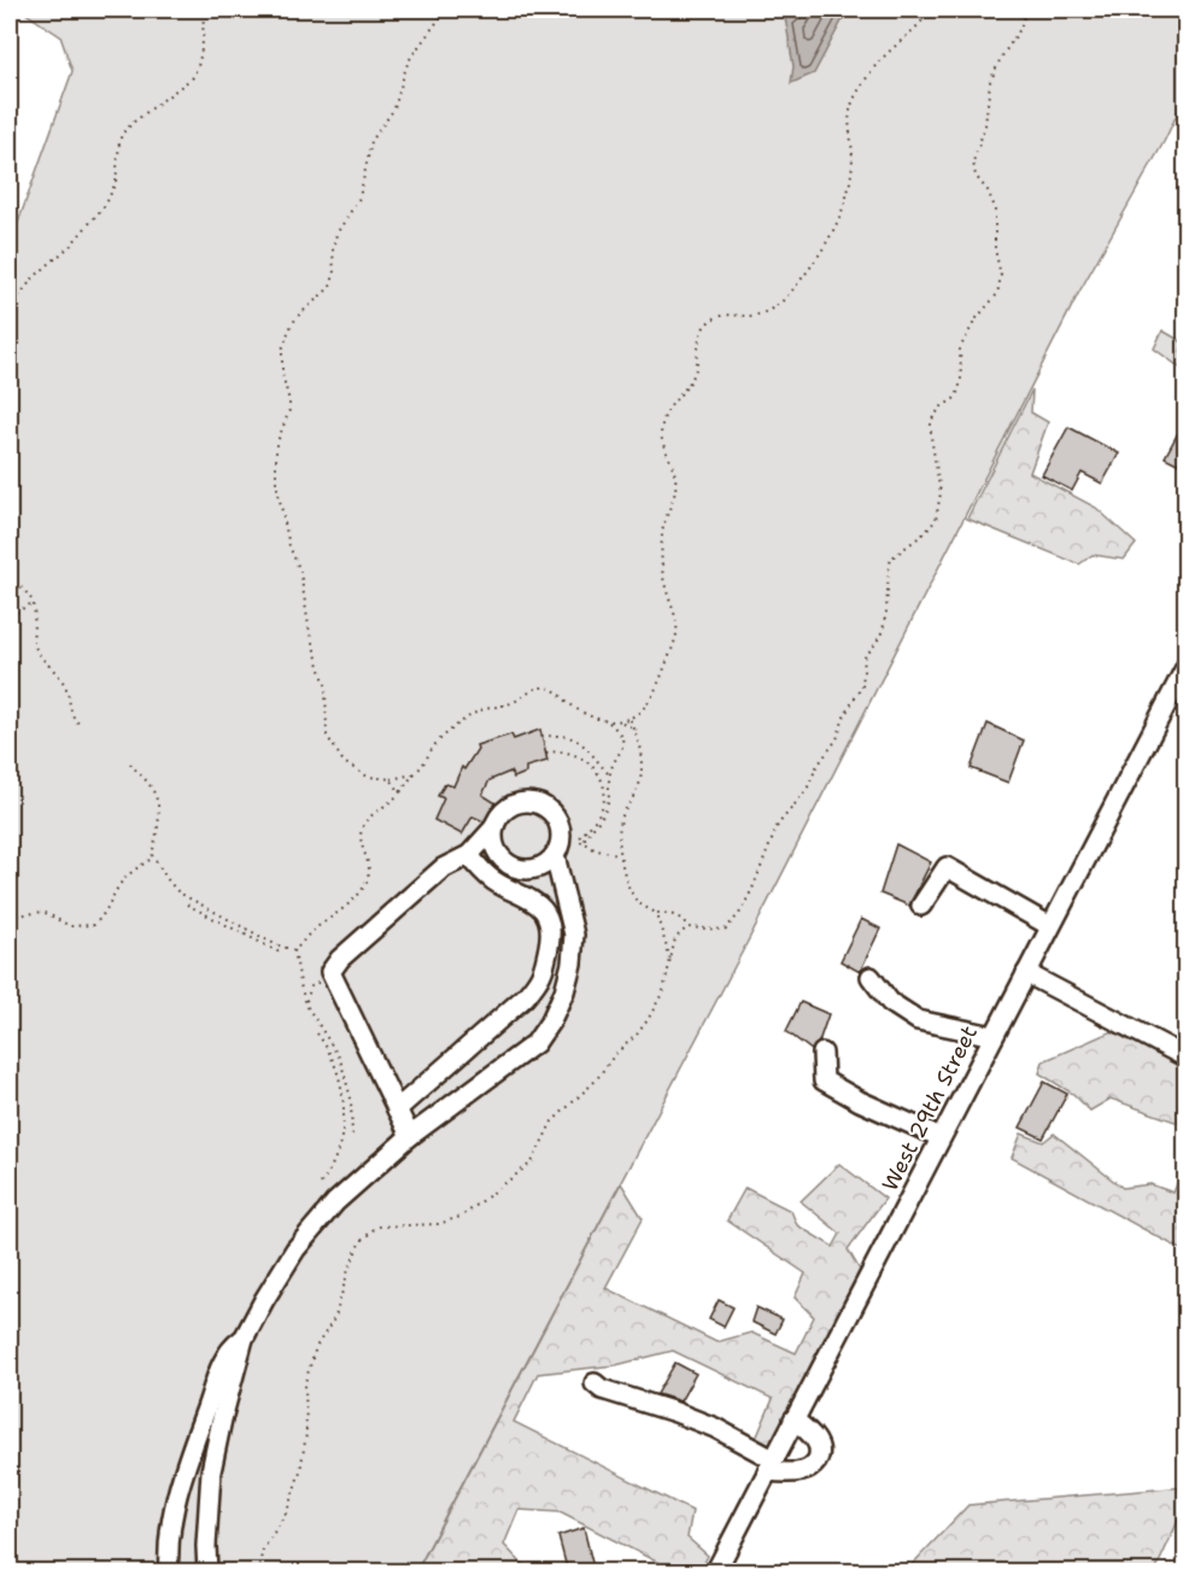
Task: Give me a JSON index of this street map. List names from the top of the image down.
{
  "streets": {
    "street": ["West 29th Street"]
  }
}
